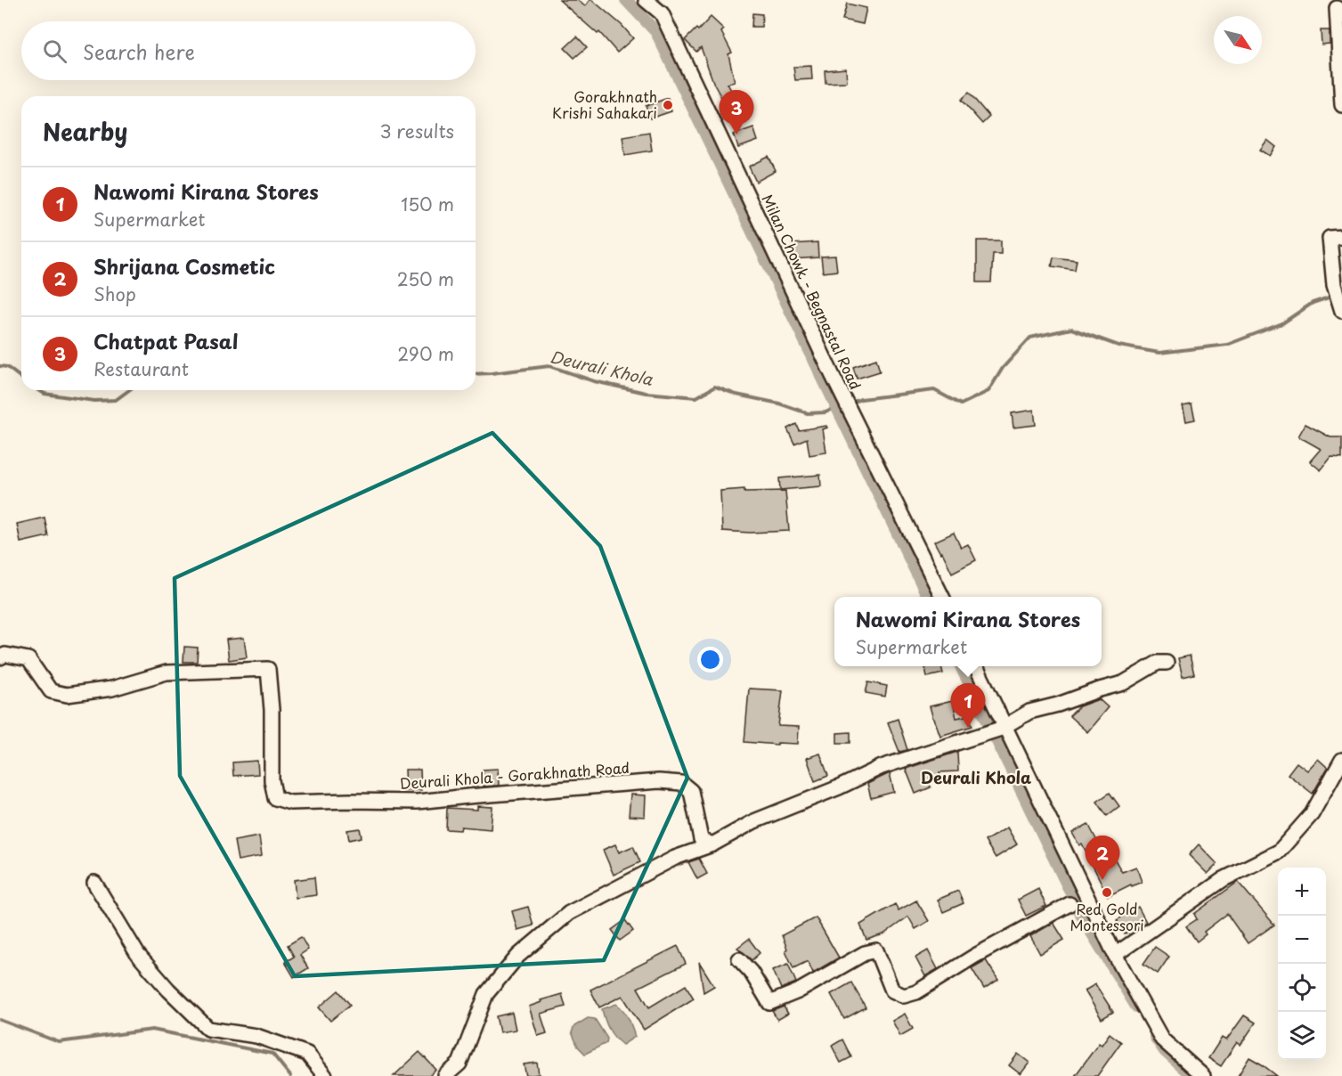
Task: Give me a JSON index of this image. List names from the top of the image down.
{
  "streets": {
    "street": ["Milan Chowk - Begnastal Road", "Deurali Khola - Gorakhnath Road"]
  },
  "districts": ["Deurali Khola"],
  "water": ["Deurali Khola"],
  "places": ["Gorakhnath Krishi Sahakari", "Red Gold Montessori"],
  "north": "bottom right",
  "page": {
    "search": "Search here",
    "pins": ["3", "1", "2"],
    "heading": ["Nearby", "3 results"],
    "list": [
      {
        "mark": "1",
        "name": "Nawomi Kirana Stores",
        "note": "Supermarket",
        "value": "150 m"
      },
      {
        "mark": "2",
        "name": "Shrijana Cosmetic",
        "note": "Shop",
        "value": "250 m"
      },
      {
        "mark": "3",
        "name": "Chatpat Pasal",
        "note": "Restaurant",
        "value": "290 m"
      }
    ],
    "popup": ["Nawomi Kirana Stores", "Supermarket"],
    "map_buttons": ["+", "−"]
  }
}
